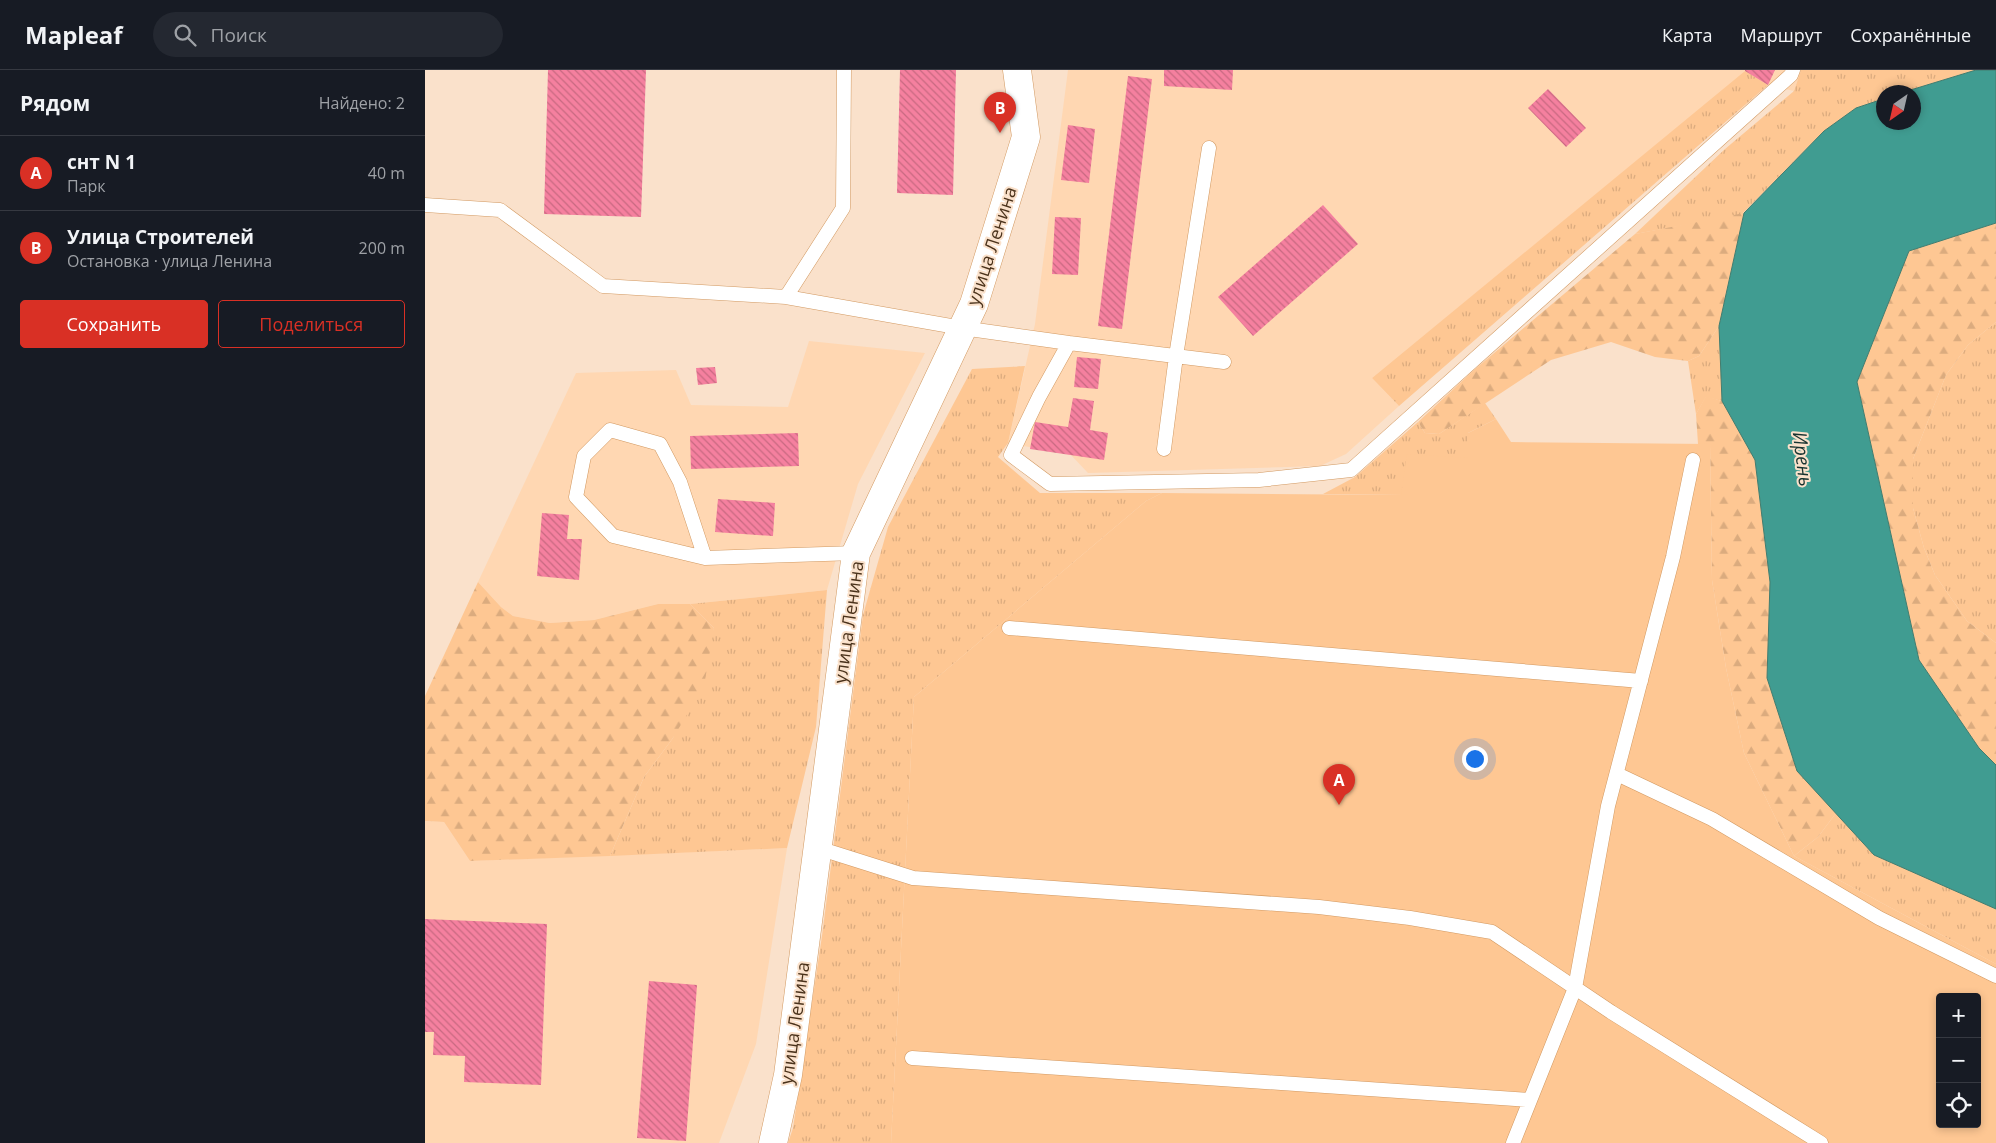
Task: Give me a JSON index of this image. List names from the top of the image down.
{
  "streets": {
    "street": ["улица Ленина"]
  },
  "water": ["Ирень"],
  "north": "bottom left",
  "page": {
    "header": "Mapleaf",
    "search": "Поиск",
    "nav": ["Карта", "Маршрут", "Сохранённые"],
    "heading": ["Рядом", "Найдено: 2"],
    "pins": ["B", "A"],
    "list": [
      {
        "mark": "A",
        "name": "снт N 1",
        "note": "Парк",
        "value": "40 m"
      },
      {
        "mark": "B",
        "name": "Улица Строителей",
        "note": "Остановка · улица Ленина",
        "value": "200 m"
      }
    ],
    "buttons": ["Сохранить", "Поделиться"],
    "map_buttons": ["+", "−"]
  }
}
